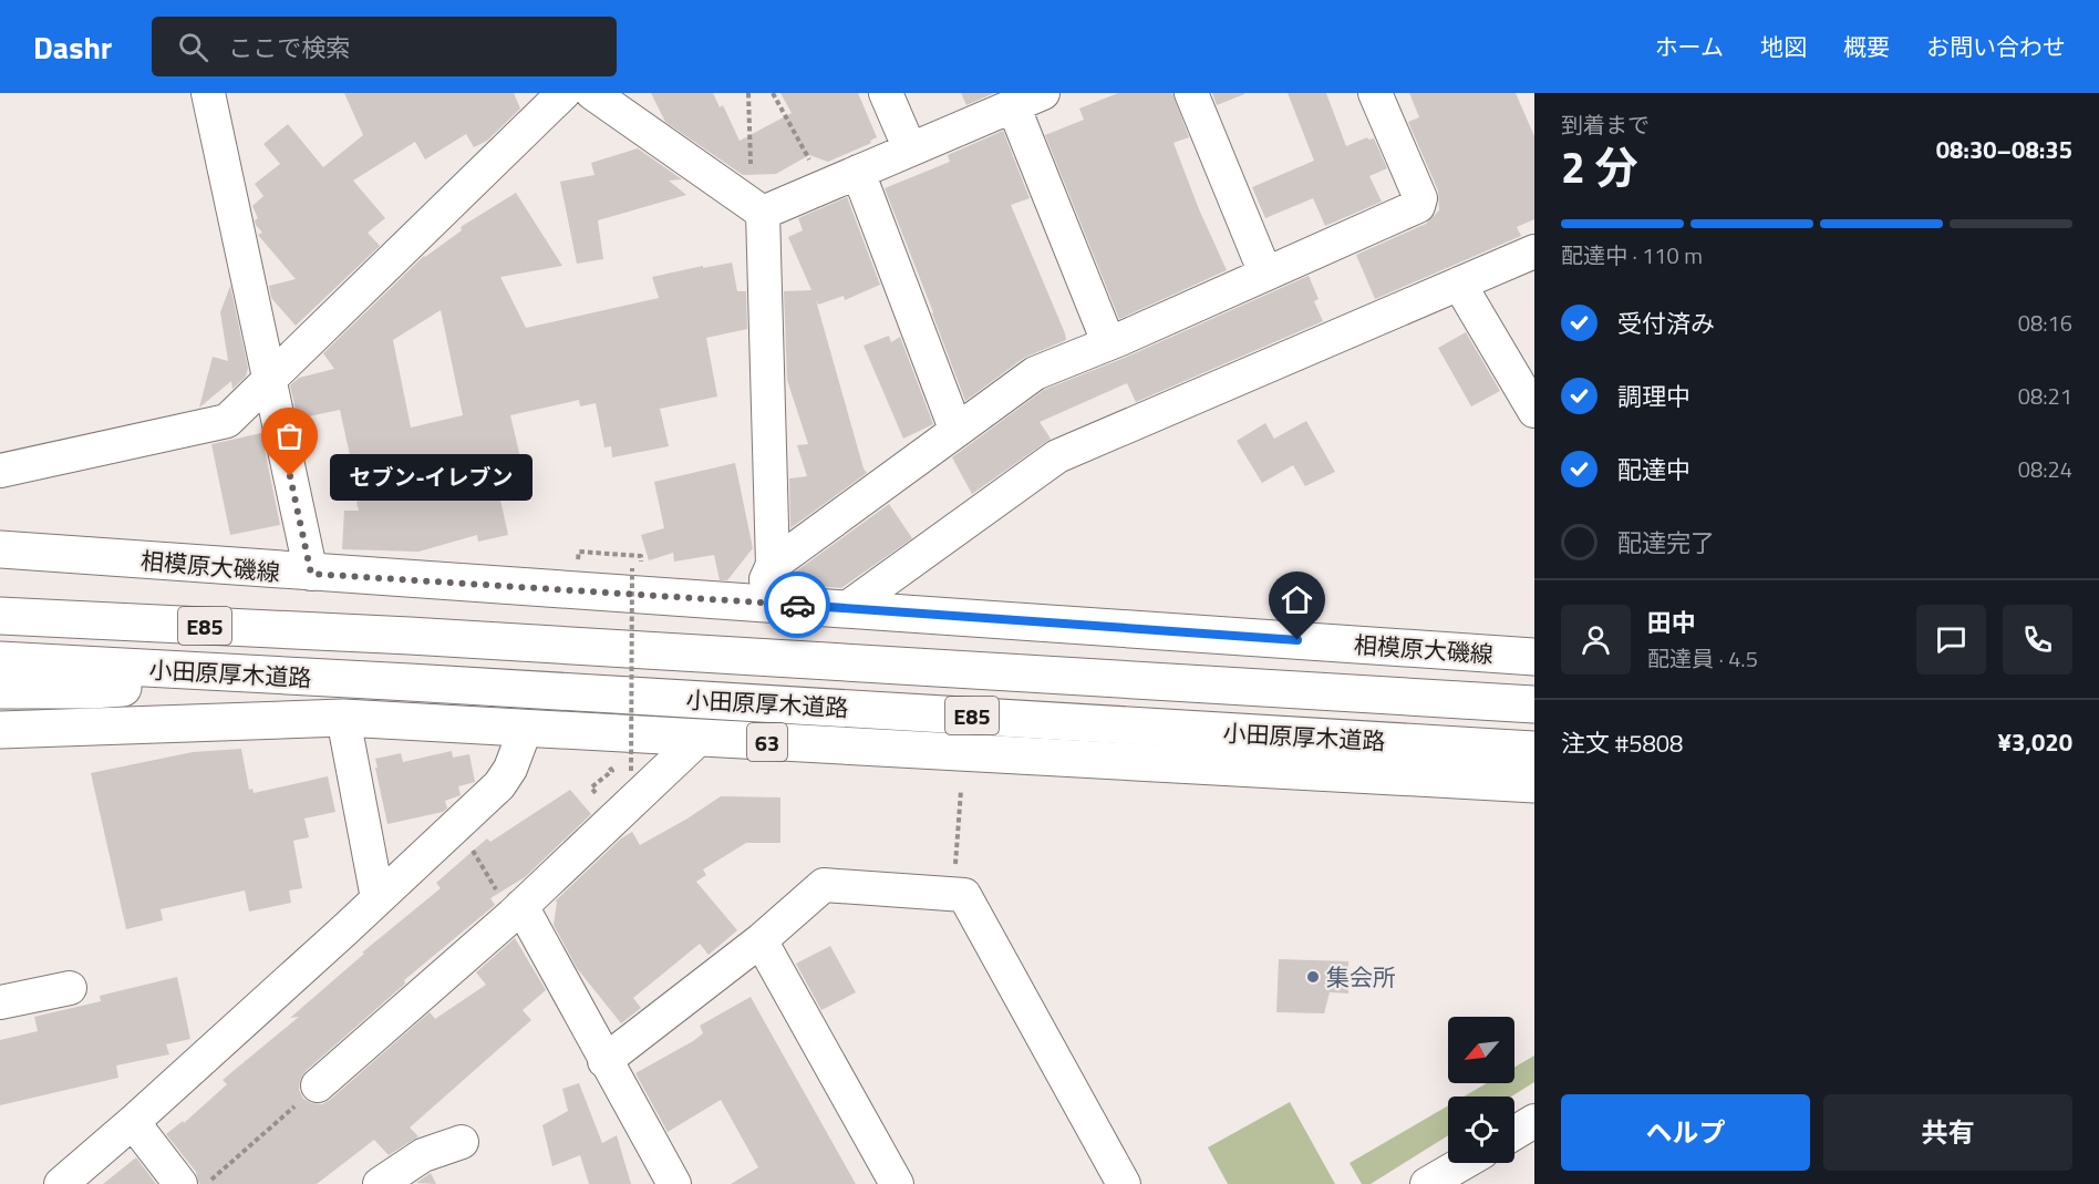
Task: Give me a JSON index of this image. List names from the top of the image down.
{
  "streets": {
    "main road": [
      "相模原大磯線",
      "E85",
      "小田原厚木道路",
      "63"
    ]
  },
  "places": ["セブン-イレブン", "集会所"],
  "north": "bottom left",
  "page": {
    "header": "Dashr",
    "search": "ここで検索",
    "nav": [
      "ホーム",
      "地図",
      "概要",
      "お問い合わせ"
    ],
    "heading": ["2 分", "到着まで", "08:30–08:35"],
    "panel": [
      "田中",
      "配達員 · 4.5",
      "注文 #5808",
      "¥3,020"
    ],
    "bar": "配達中 · 110 m",
    "list": [
      ["受付済み", "08:16"],
      ["調理中", "08:21"],
      ["配達中", "08:24"],
      "配達完了"
    ],
    "bubble": "セブン-イレブン",
    "buttons": ["ヘルプ", "共有"]
  }
}
